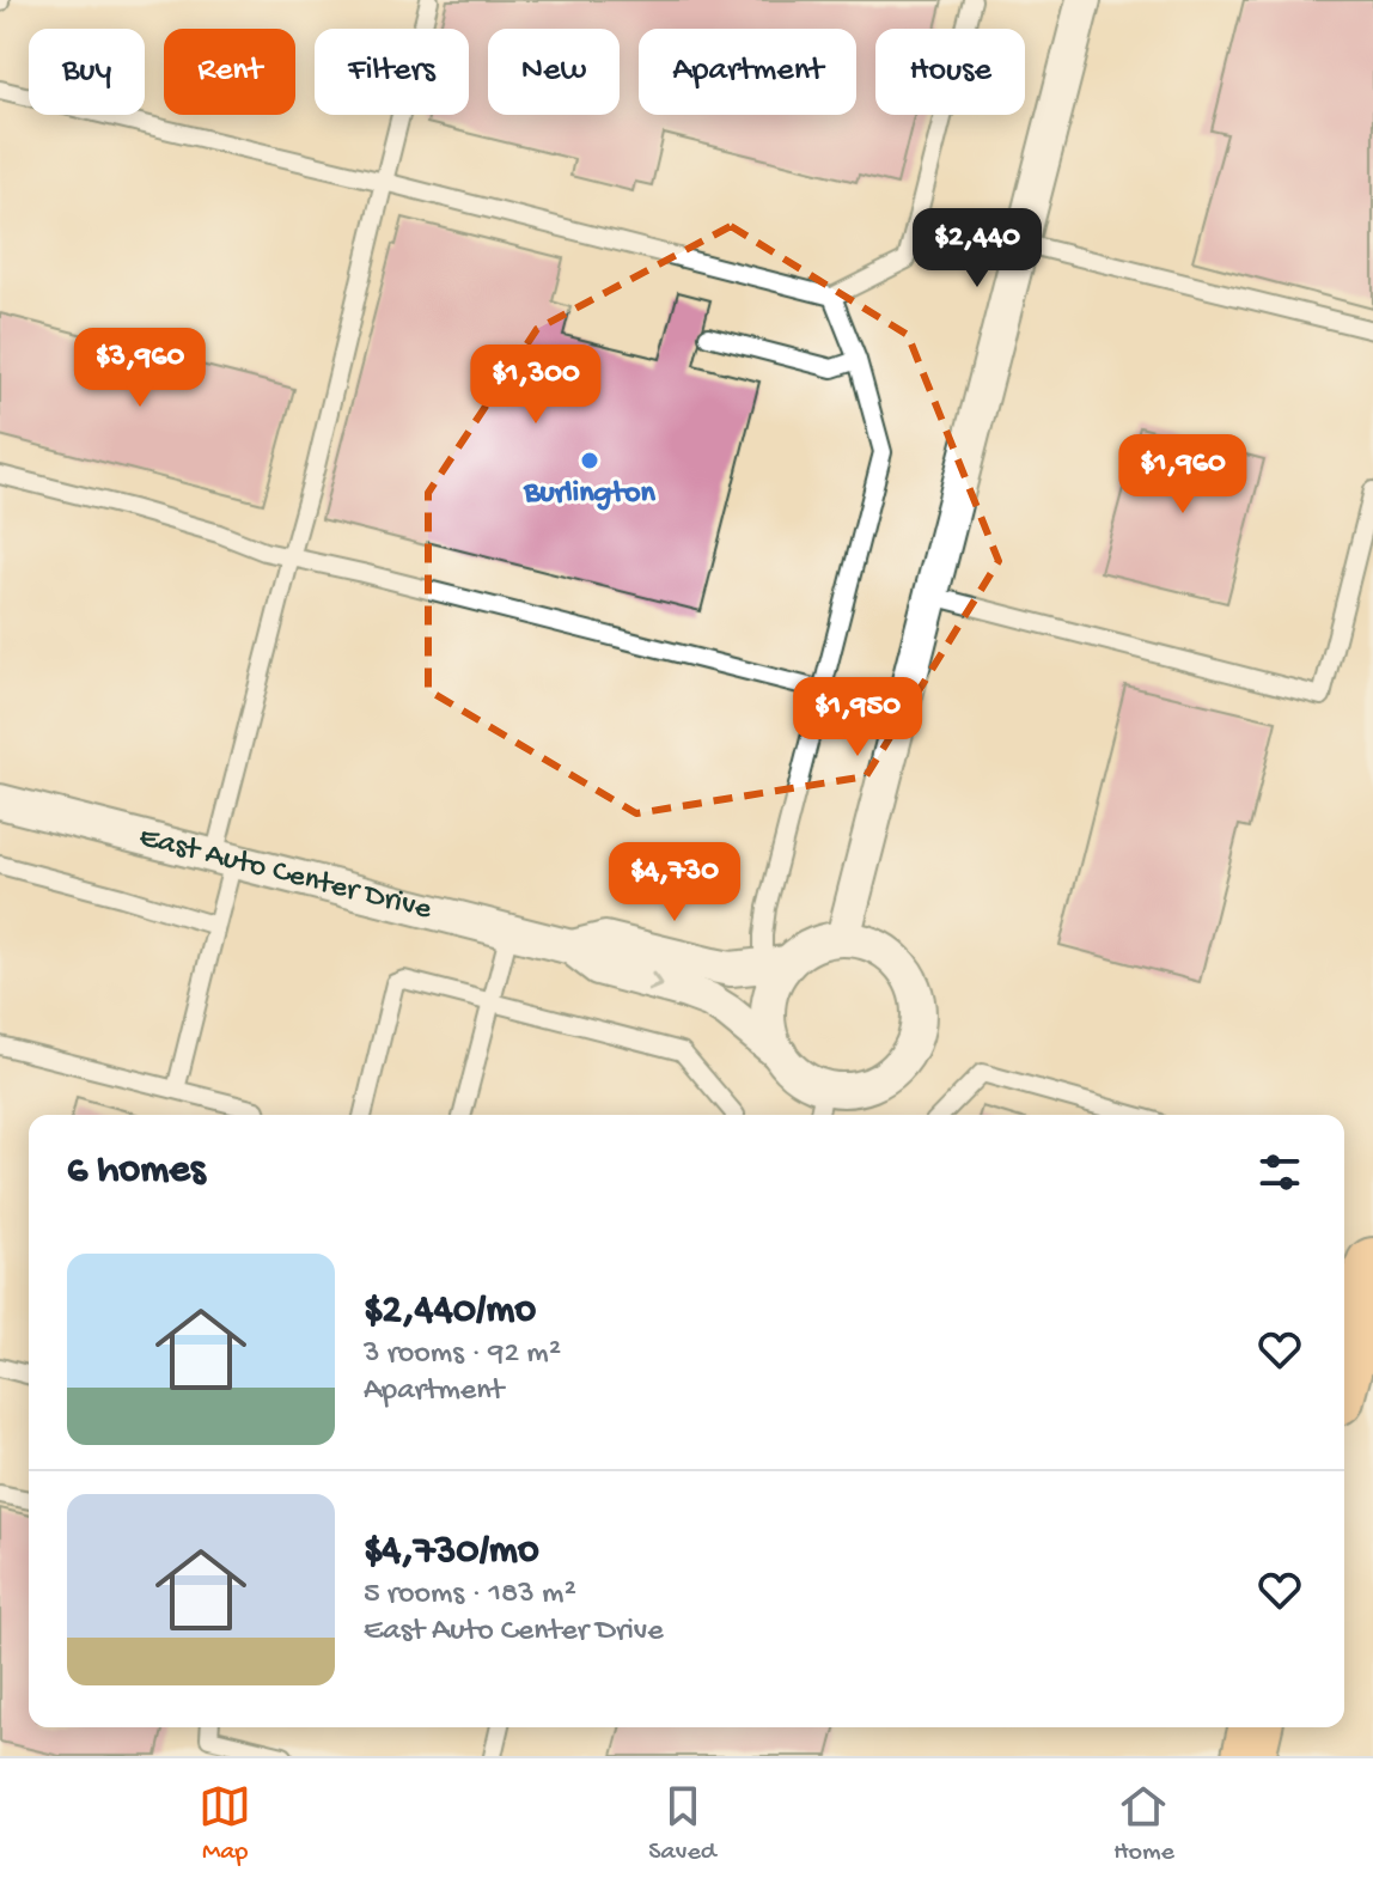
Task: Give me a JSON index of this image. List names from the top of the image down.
{
  "streets": {
    "street": ["East Auto Center Drive"]
  },
  "places": ["Burlington"],
  "page": {
    "chip": [
      "Buy",
      "Rent",
      "Filters",
      "New",
      "Apartment",
      "House"
    ],
    "price": [
      "$2,440",
      "$3,960",
      "$1,300",
      "$1,960",
      "$1,950",
      "$4,730"
    ],
    "heading": "6 homes",
    "list": [
      {
        "name": "$2,440/mo",
        "note": "3 rooms · 92 m² · Apartment"
      },
      {
        "name": "$4,730/mo",
        "note": "5 rooms · 183 m² · East Auto Center Drive"
      }
    ],
    "tabs": ["Map", "Saved", "Home"]
  }
}
